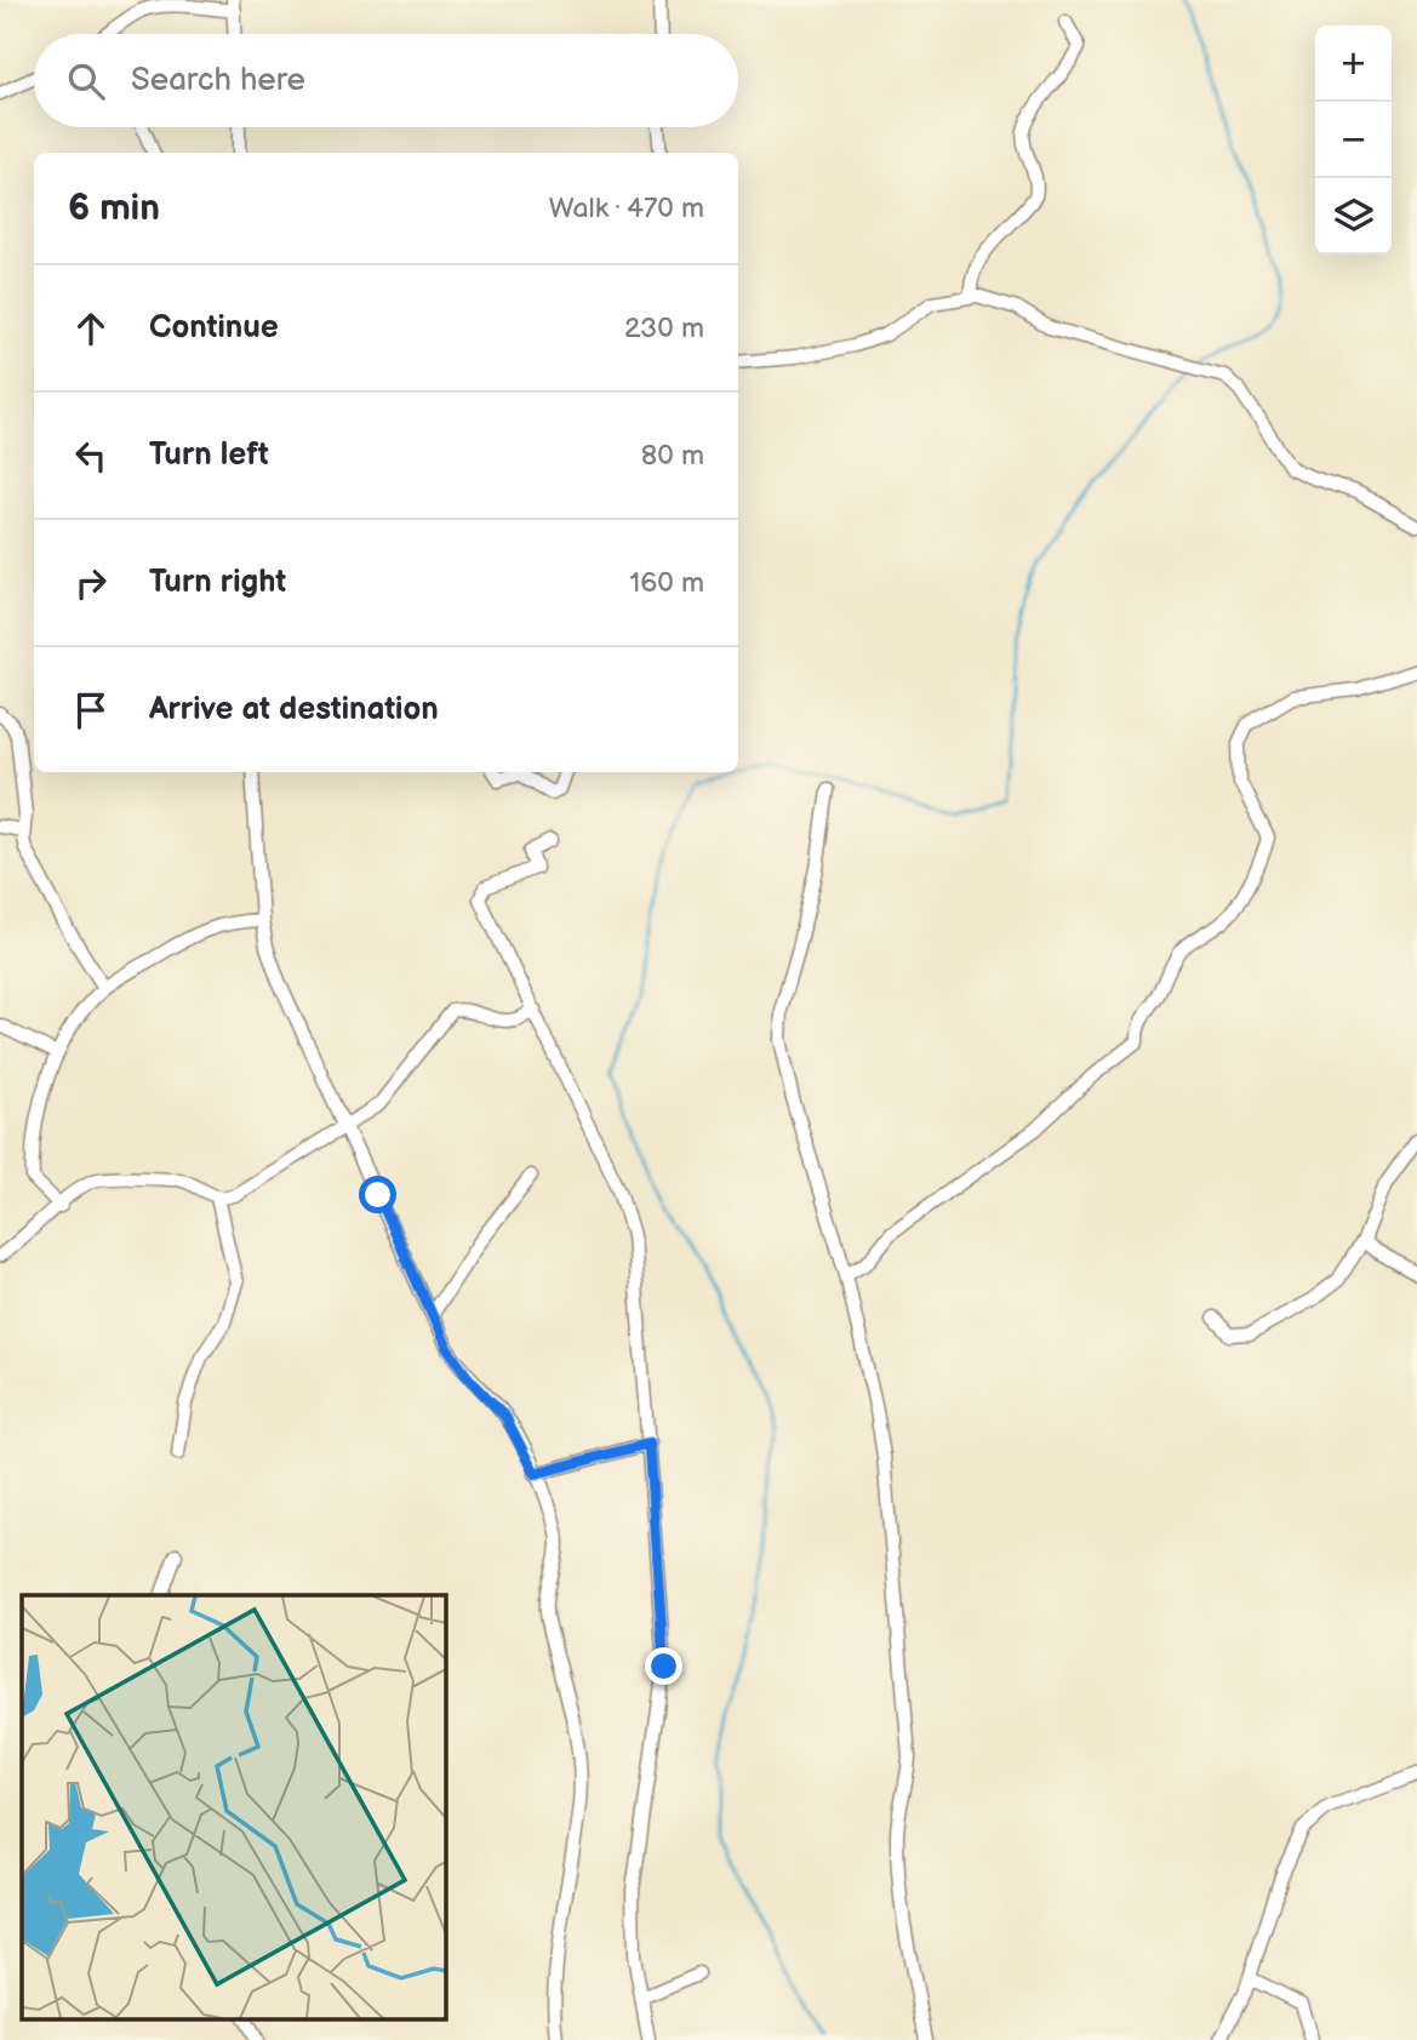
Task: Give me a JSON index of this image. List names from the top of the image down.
{
  "page": {
    "map_buttons": ["+", "−"],
    "search": "Search here",
    "heading": ["6 min", "Walk · 470 m"],
    "list": [
      ["Continue", "230 m"],
      ["Turn left", "80 m"],
      ["Turn right", "160 m"],
      "Arrive at destination"
    ]
  }
}
